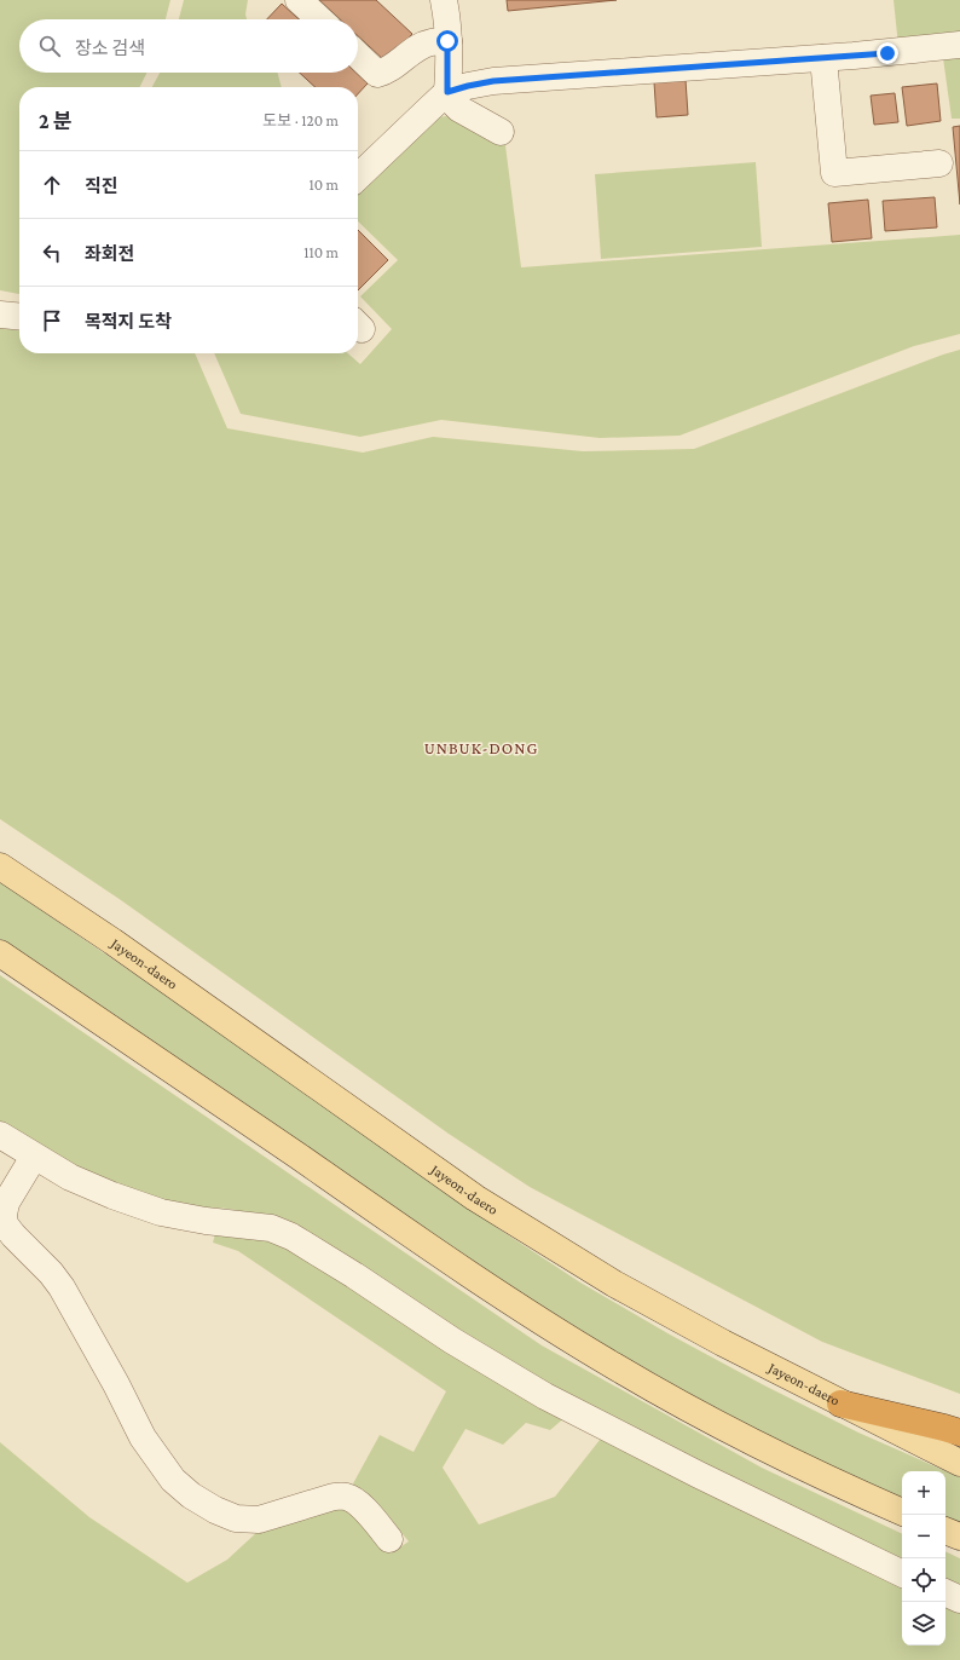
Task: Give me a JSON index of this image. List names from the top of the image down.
{
  "streets": {
    "main road": ["Jayeon-daero"]
  },
  "districts": ["UNBUK-DONG"],
  "page": {
    "search": "장소 검색",
    "heading": ["2 분", "도보 · 120 m"],
    "list": [
      ["직진", "10 m"],
      ["좌회전", "110 m"],
      "목적지 도착"
    ],
    "map_buttons": ["+", "−"]
  }
}
